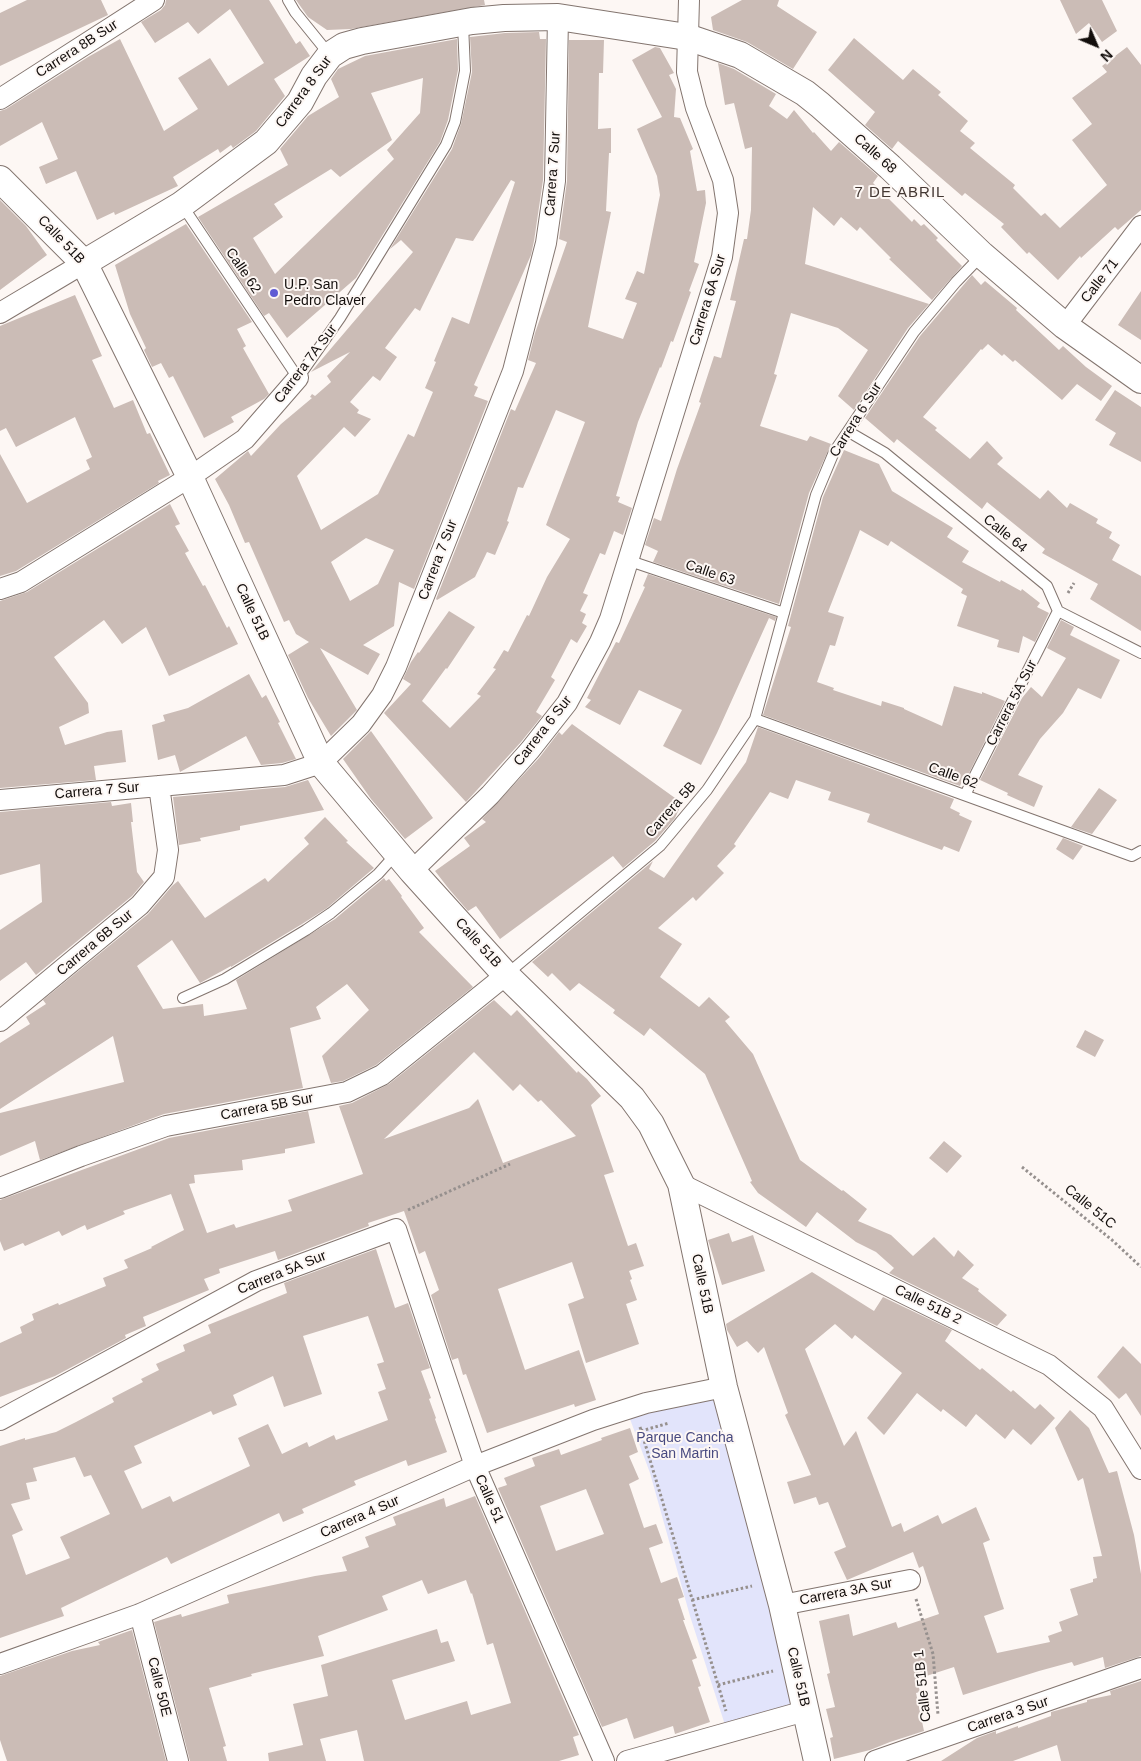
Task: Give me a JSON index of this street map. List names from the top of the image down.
{
  "streets": {
    "street": [
      "Carrera 8B Sur",
      "Carrera 8 Sur",
      "Calle 68",
      "Carrera 7 Sur",
      "Calle 51B",
      "Calle 71",
      "Carrera 6A Sur",
      "Carrera 7A Sur",
      "Carrera 6 Sur",
      "Carrera 5A Sur",
      "Carrera 6B Sur",
      "Carrera 5B Sur",
      "Calle 51B 2",
      "Calle 51",
      "Carrera 4 Sur",
      "Carrera 3A Sur",
      "Calle 50E",
      "Carrera 3 Sur"
    ],
    "lane": [
      "Calle 62",
      "Calle 64",
      "Calle 63",
      "Carrera 5B"
    ],
    "path": ["Calle 51C", "Calle 51B 1"]
  },
  "crossings": [
    ["Carrera 8 Sur", "Calle 68"],
    ["Carrera 8 Sur", "Carrera 7 Sur"],
    ["Carrera 8 Sur", "Calle 51B"],
    ["Carrera 8 Sur", "Calle 62"],
    ["Carrera 8 Sur", "Carrera 6A Sur"],
    ["Carrera 8 Sur", "Carrera 7A Sur"],
    ["Calle 68", "Calle 71"],
    ["Calle 68", "Carrera 6A Sur"],
    ["Calle 68", "Carrera 6 Sur"],
    ["Carrera 7 Sur", "Calle 51B"],
    ["Carrera 7 Sur", "Carrera 6B Sur"],
    ["Calle 51B", "Carrera 7A Sur"],
    ["Calle 51B", "Carrera 6 Sur"],
    ["Calle 51B", "Carrera 5B"],
    ["Calle 51B", "Carrera 5B Sur"],
    ["Calle 51B", "Calle 51B 2"],
    ["Calle 51B", "Carrera 4 Sur"],
    ["Calle 51B", "Carrera 3A Sur"],
    ["Calle 62", "Carrera 7A Sur"],
    ["Calle 62", "Carrera 5A Sur"],
    ["Calle 62", "Carrera 5B"],
    ["Carrera 6A Sur", "Carrera 6 Sur"],
    ["Carrera 6A Sur", "Calle 63"],
    ["Carrera 6 Sur", "Calle 64"],
    ["Carrera 6 Sur", "Calle 63"],
    ["Carrera 6 Sur", "Carrera 5B"],
    ["Calle 64", "Carrera 5A Sur"],
    ["Calle 63", "Carrera 5B"],
    ["Carrera 5A Sur", "Calle 51"],
    ["Carrera 5B", "Carrera 5B Sur"],
    ["Calle 51", "Carrera 4 Sur"],
    ["Carrera 4 Sur", "Calle 50E"],
    ["Carrera 3A Sur", "Calle 51B 1"],
    ["Calle 51B 1", "Carrera 3 Sur"]
  ],
  "districts": ["7 DE ABRIL"],
  "parks": ["Parque Cancha San Martin"],
  "places": ["U.P. San Pedro Claver"],
  "north": "bottom right"
}
